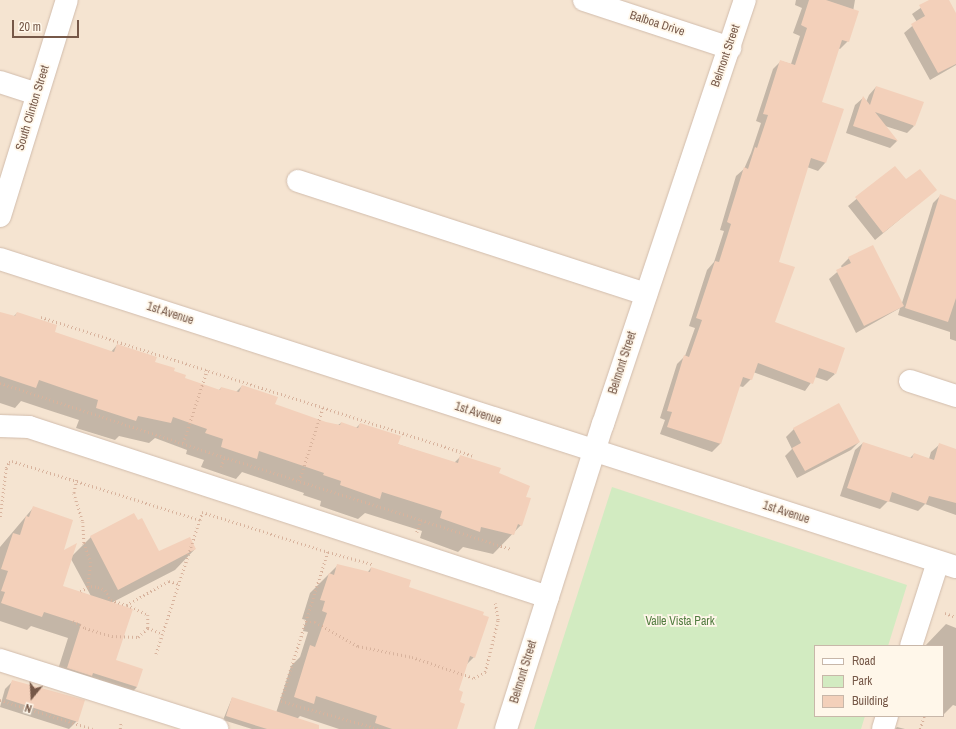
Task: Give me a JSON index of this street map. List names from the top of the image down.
{
  "streets": {
    "street": [
      "Balboa Drive",
      "Belmont Street",
      "South Clinton Street",
      "1st Avenue"
    ]
  },
  "crossings": [
    ["Balboa Drive", "Belmont Street"],
    ["Belmont Street", "1st Avenue"]
  ],
  "parks": ["Valle Vista Park"],
  "legend": ["Road", "Park", "Building"],
  "scale_bar": "20 m",
  "north": "bottom"
}
